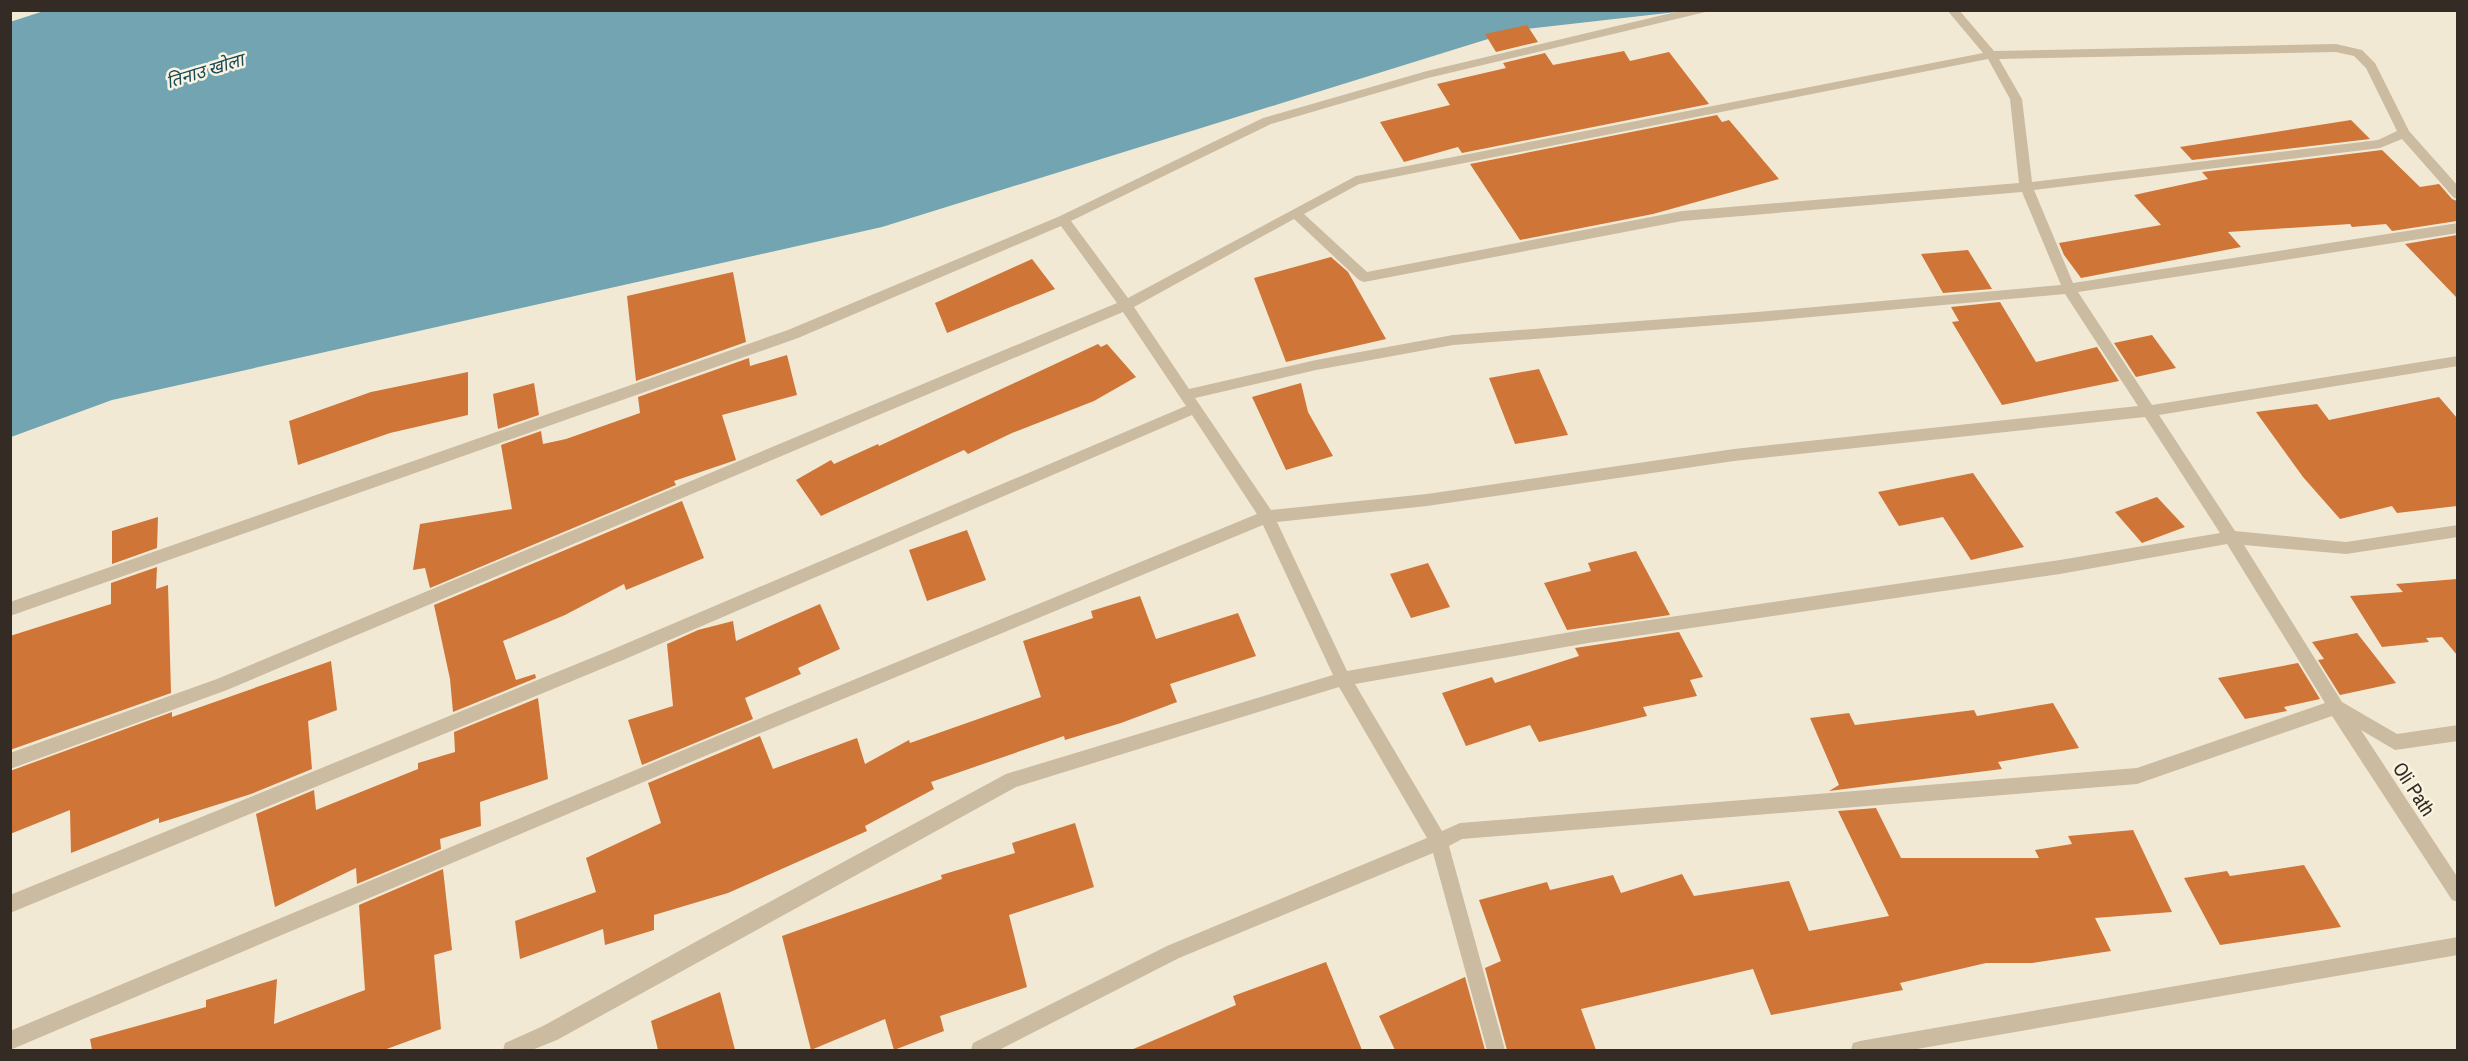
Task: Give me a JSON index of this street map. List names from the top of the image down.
{
  "streets": {
    "street": ["Oli Path"]
  },
  "water": ["तिनाउ खोला"]
}
